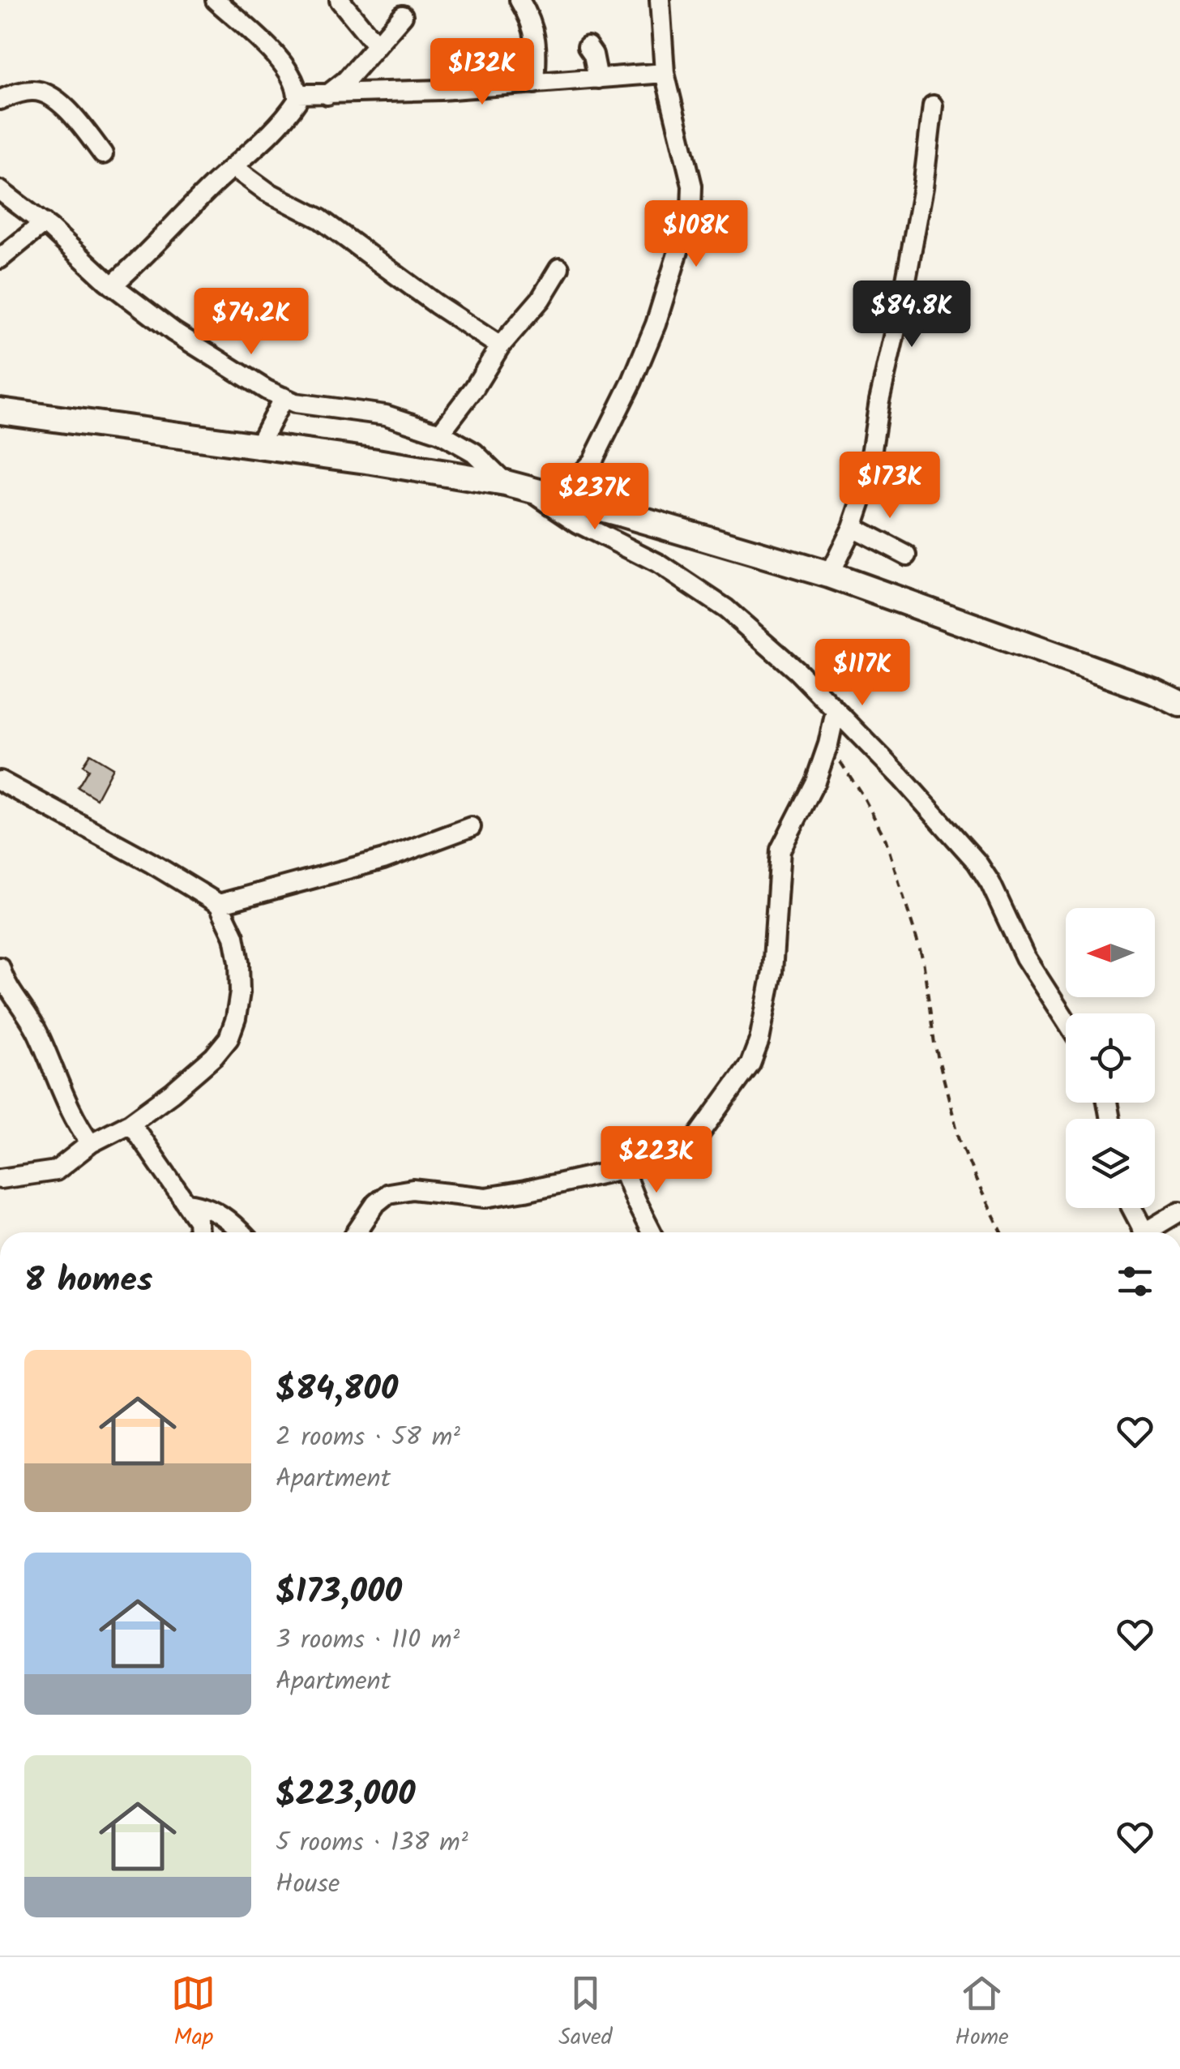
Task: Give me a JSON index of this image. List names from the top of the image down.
{
  "north": "left",
  "page": {
    "price": [
      "$132K",
      "$108K",
      "$84.8K",
      "$74.2K",
      "$173K",
      "$237K",
      "$117K",
      "$223K"
    ],
    "heading": "8 homes",
    "list": [
      {
        "name": "$84,800",
        "note": "2 rooms · 58 m² · Apartment"
      },
      {
        "name": "$173,000",
        "note": "3 rooms · 110 m² · Apartment"
      },
      {
        "name": "$223,000",
        "note": "5 rooms · 138 m² · House"
      }
    ],
    "tabs": ["Map", "Saved", "Home"]
  }
}
